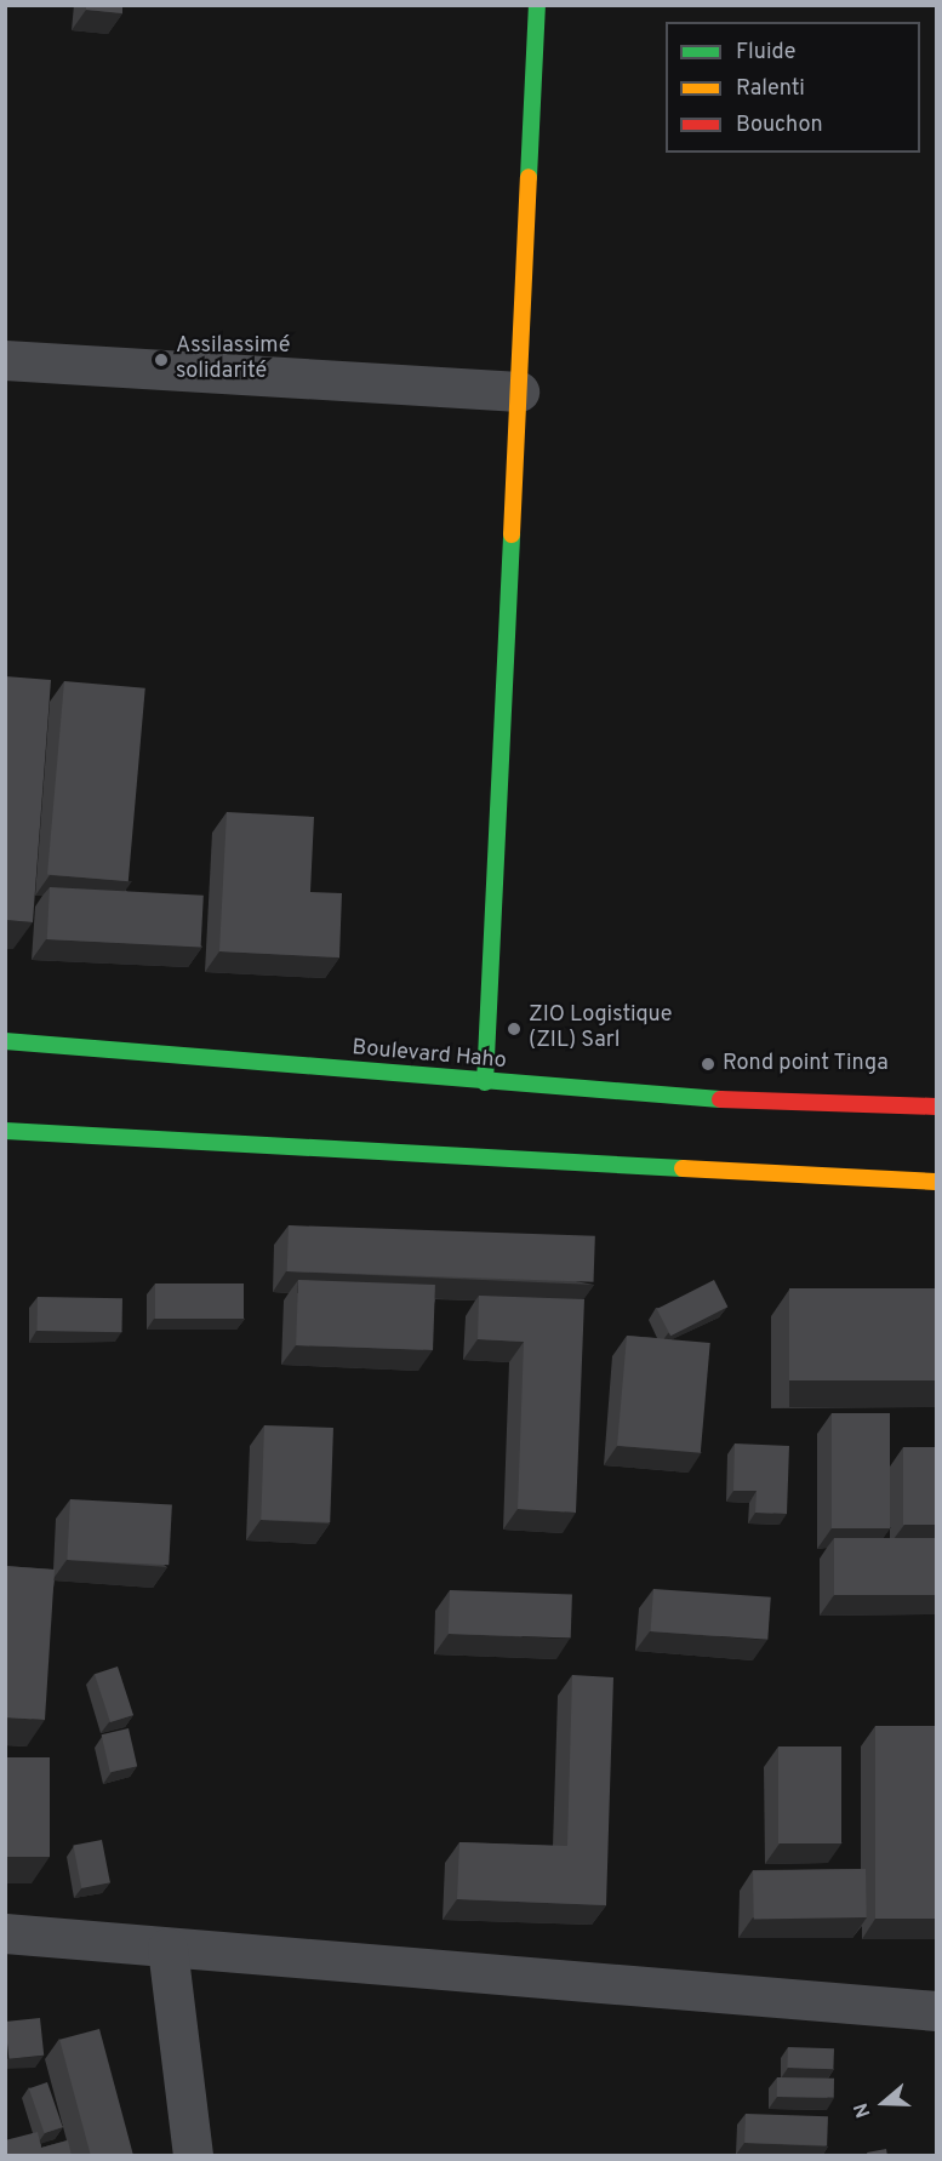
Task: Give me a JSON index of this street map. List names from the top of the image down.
{
  "streets": {
    "main road": ["Boulevard Haho"]
  },
  "places": ["Assilassimé solidarité", "ZIO Logistique (ZIL) Sarl", "Rond point Tinga"],
  "legend": ["Fluide", "Ralenti", "Bouchon"],
  "north": "left"
}
